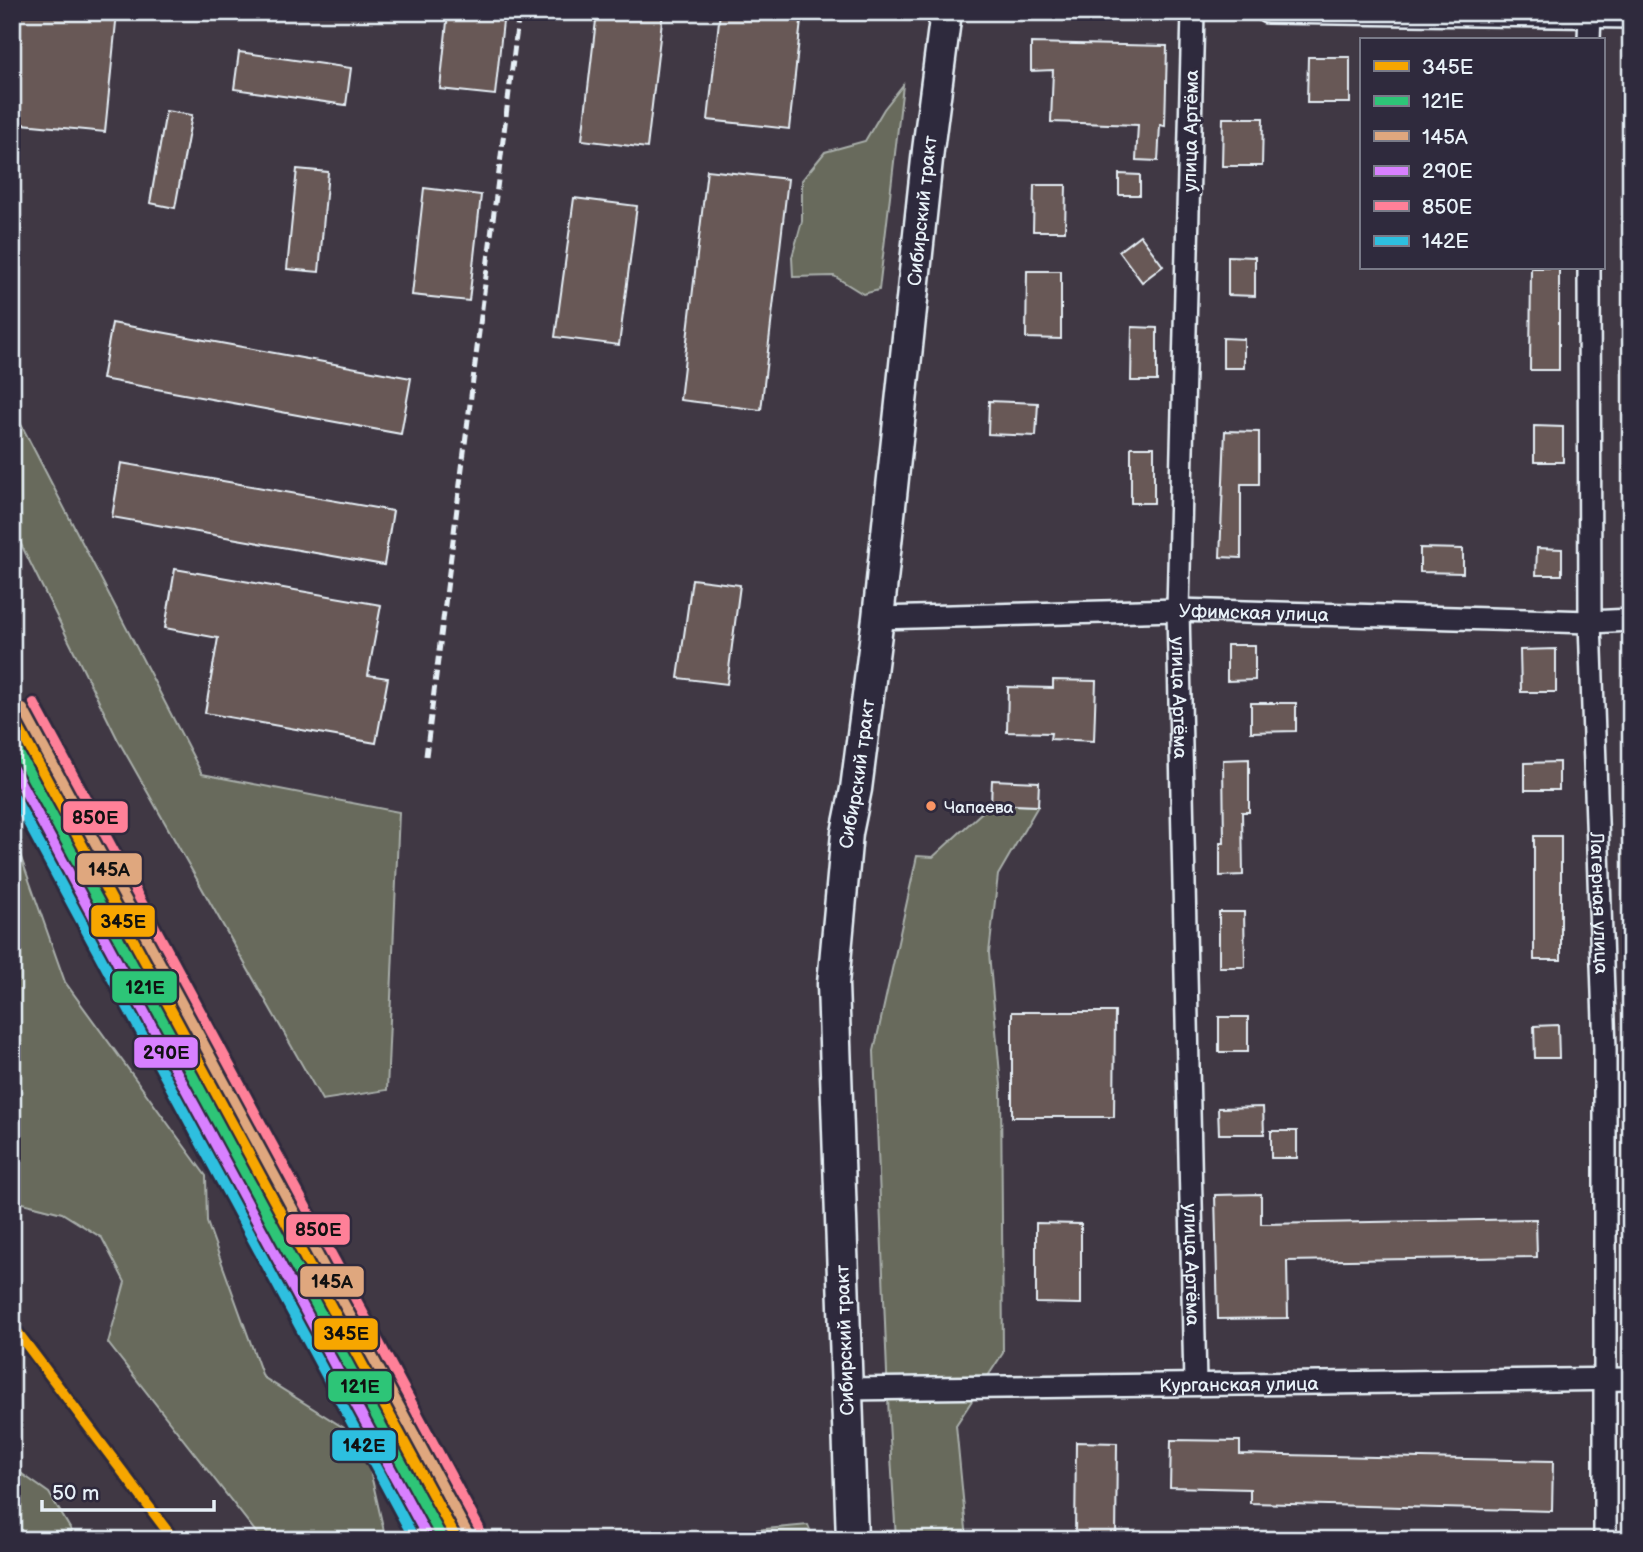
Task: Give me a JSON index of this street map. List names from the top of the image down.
{
  "streets": {
    "main road": ["Сибирский тракт"],
    "street": [
      "улица Артёма",
      "Уфимская улица",
      "Лагерная улица",
      "Курганская улица"
    ]
  },
  "crossings": [
    ["улица Артёма", "Уфимская улица"],
    ["улица Артёма", "Курганская улица"],
    ["Сибирский тракт", "Уфимская улица"],
    ["Сибирский тракт", "Курганская улица"],
    ["Уфимская улица", "Лагерная улица"],
    ["Лагерная улица", "Курганская улица"]
  ],
  "places": ["Чапаева"],
  "lines": [
    "transit line 850Е",
    "transit line 145А",
    "transit line 345Е",
    "transit line 121Е",
    "transit line 290Е",
    "transit line 142Е"
  ],
  "legend": [
    "345Е",
    "121Е",
    "145А",
    "290Е",
    "850Е",
    "142Е"
  ],
  "scale_bar": "50 m"
}
